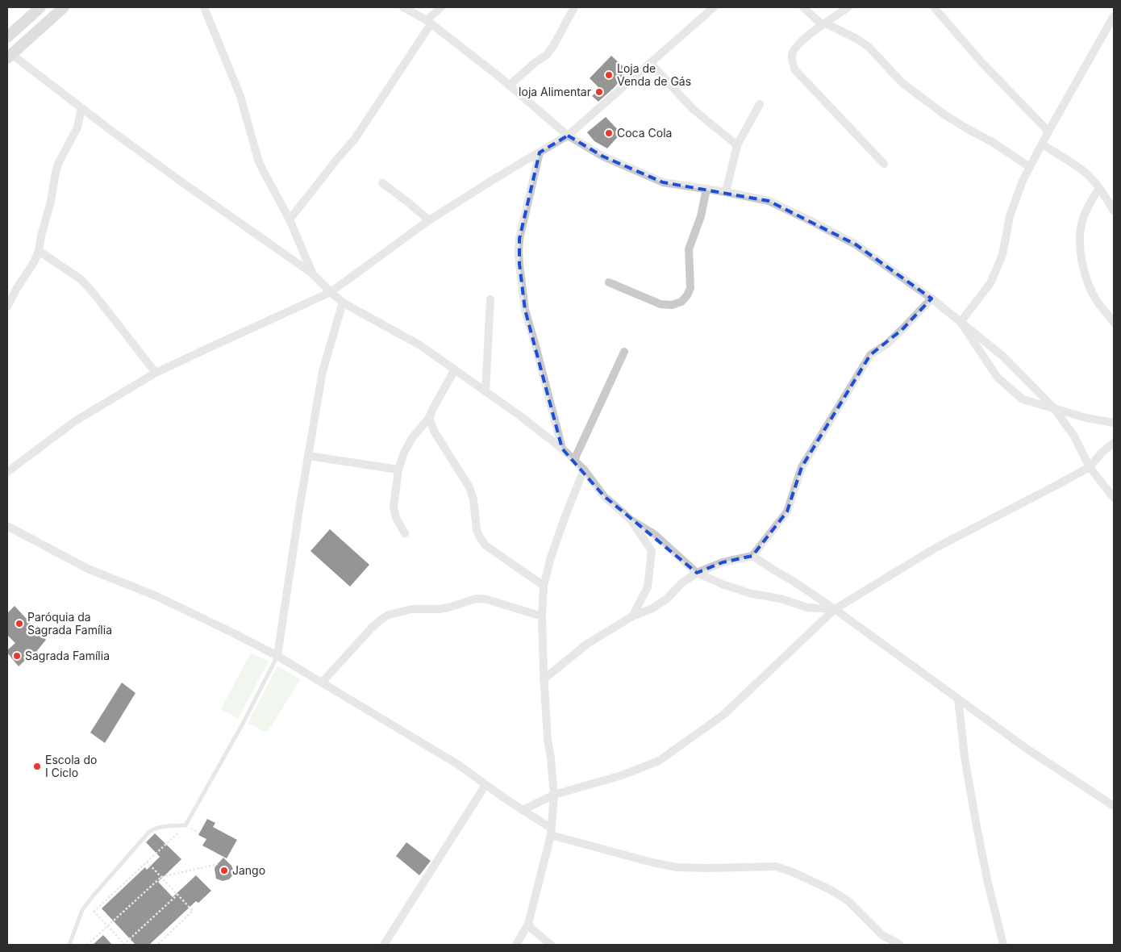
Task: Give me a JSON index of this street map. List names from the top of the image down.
{
  "places": [
    "Loja de Venda de Gás",
    "loja Alimentar",
    "Coca Cola",
    "Paróquia da Sagrada Família",
    "Sagrada Família",
    "Escola do I Ciclo",
    "Jango"
  ]
}
